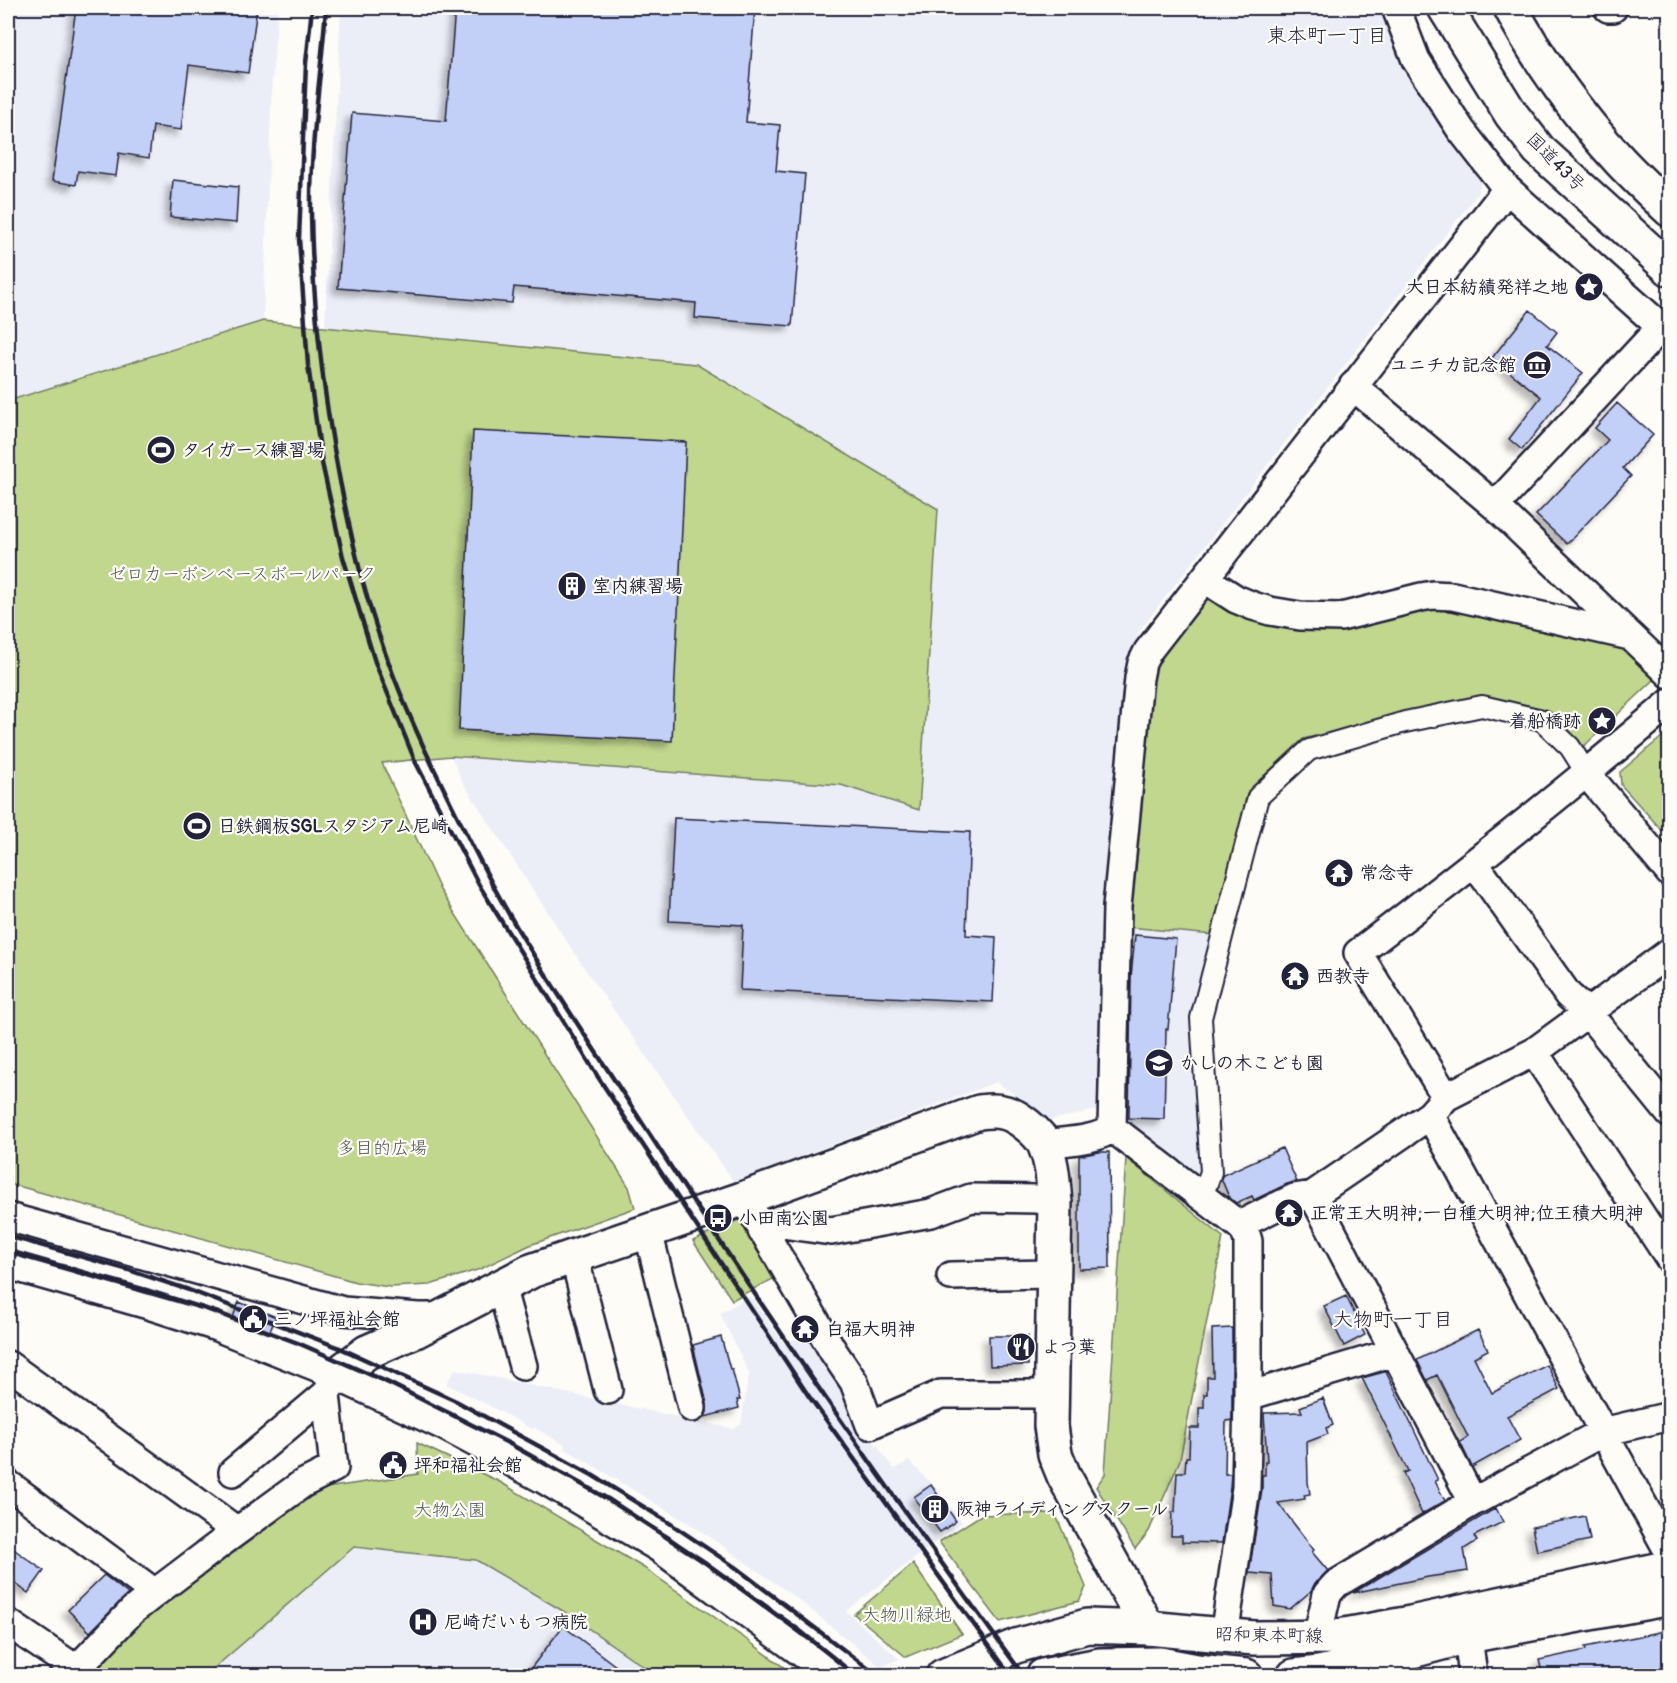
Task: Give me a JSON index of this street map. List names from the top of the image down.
{
  "streets": {
    "main road": ["国道43号", "昭和東本町線"]
  },
  "districts": ["東本町一丁目", "大物町一丁目"],
  "parks": [
    "ゼロカーボンベースボールパーク",
    "多目的広場",
    "大物公園",
    "大物川緑地"
  ],
  "places": {
    "place": ["大日本紡績発祥之地", "着船橋跡"],
    "museum": ["ユニチカ記念館"],
    "sports": ["タイガース練習場", "日鉄鋼板SGLスタジアム尼崎"],
    "building": ["室内練習場", "阪神ライディングスクール"],
    "temple": [
      "常念寺",
      "西教寺",
      "正常王大明神;一白種大明神;位王積大明神",
      "白福大明神"
    ],
    "school or university": ["かしの木こども園"],
    "bus stop": ["小田南公園"],
    "public building": ["三ノ坪福祉会館", "坪和福祉会館"],
    "restaurant": ["よつ葉"],
    "hospital": ["尼崎だいもつ病院"]
  }
}
